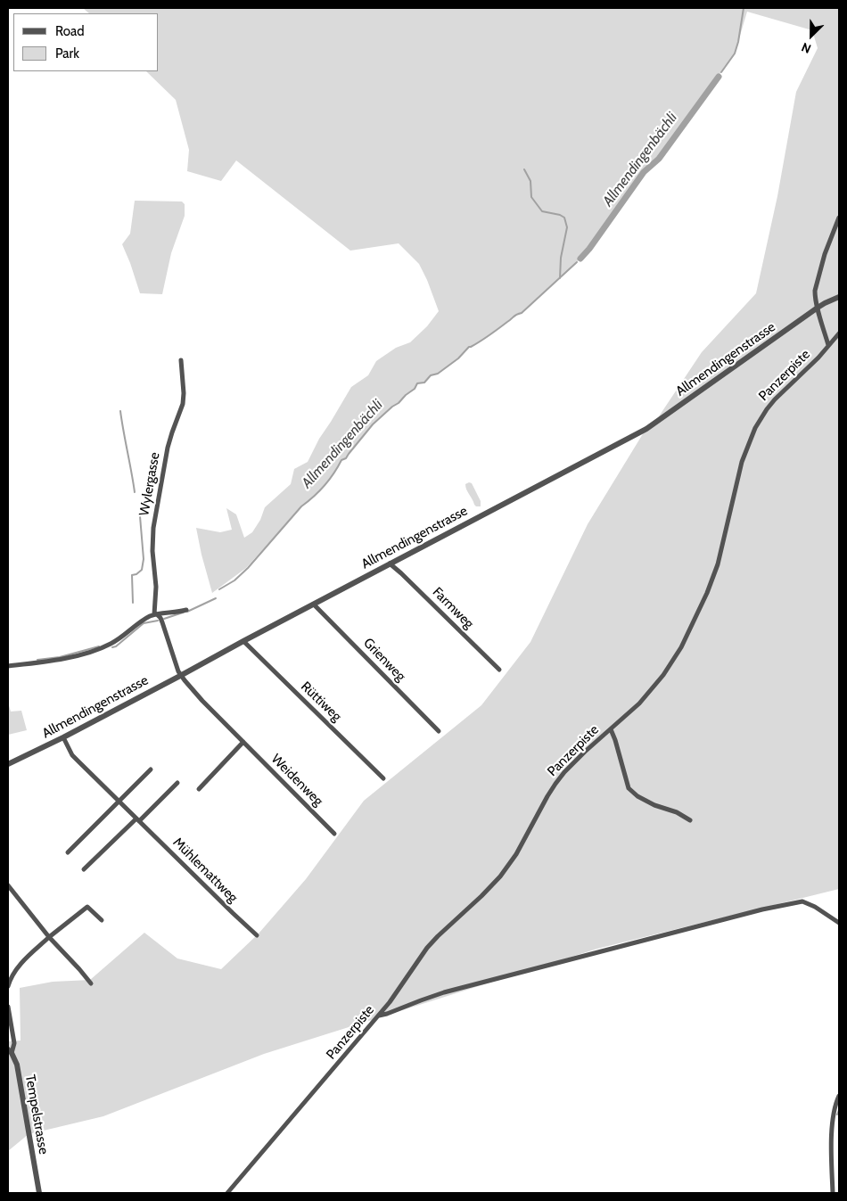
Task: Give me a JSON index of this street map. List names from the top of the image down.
{
  "streets": {
    "street": [
      "Allmendingenstrasse",
      "Panzerpiste",
      "Wylergasse",
      "Farmweg",
      "Grienweg",
      "Rüttiweg",
      "Weidenweg",
      "Mühlemattweg",
      "Tempelstrasse"
    ]
  },
  "crossings": [
    ["Allmendingenstrasse", "Wylergasse"],
    ["Allmendingenstrasse", "Farmweg"],
    ["Allmendingenstrasse", "Grienweg"],
    ["Allmendingenstrasse", "Rüttiweg"],
    ["Allmendingenstrasse", "Weidenweg"],
    ["Allmendingenstrasse", "Mühlemattweg"],
    ["Wylergasse", "Weidenweg"]
  ],
  "water": ["Allmendingenbächli"],
  "legend": ["Road", "Park"],
  "north": "bottom left"
}
